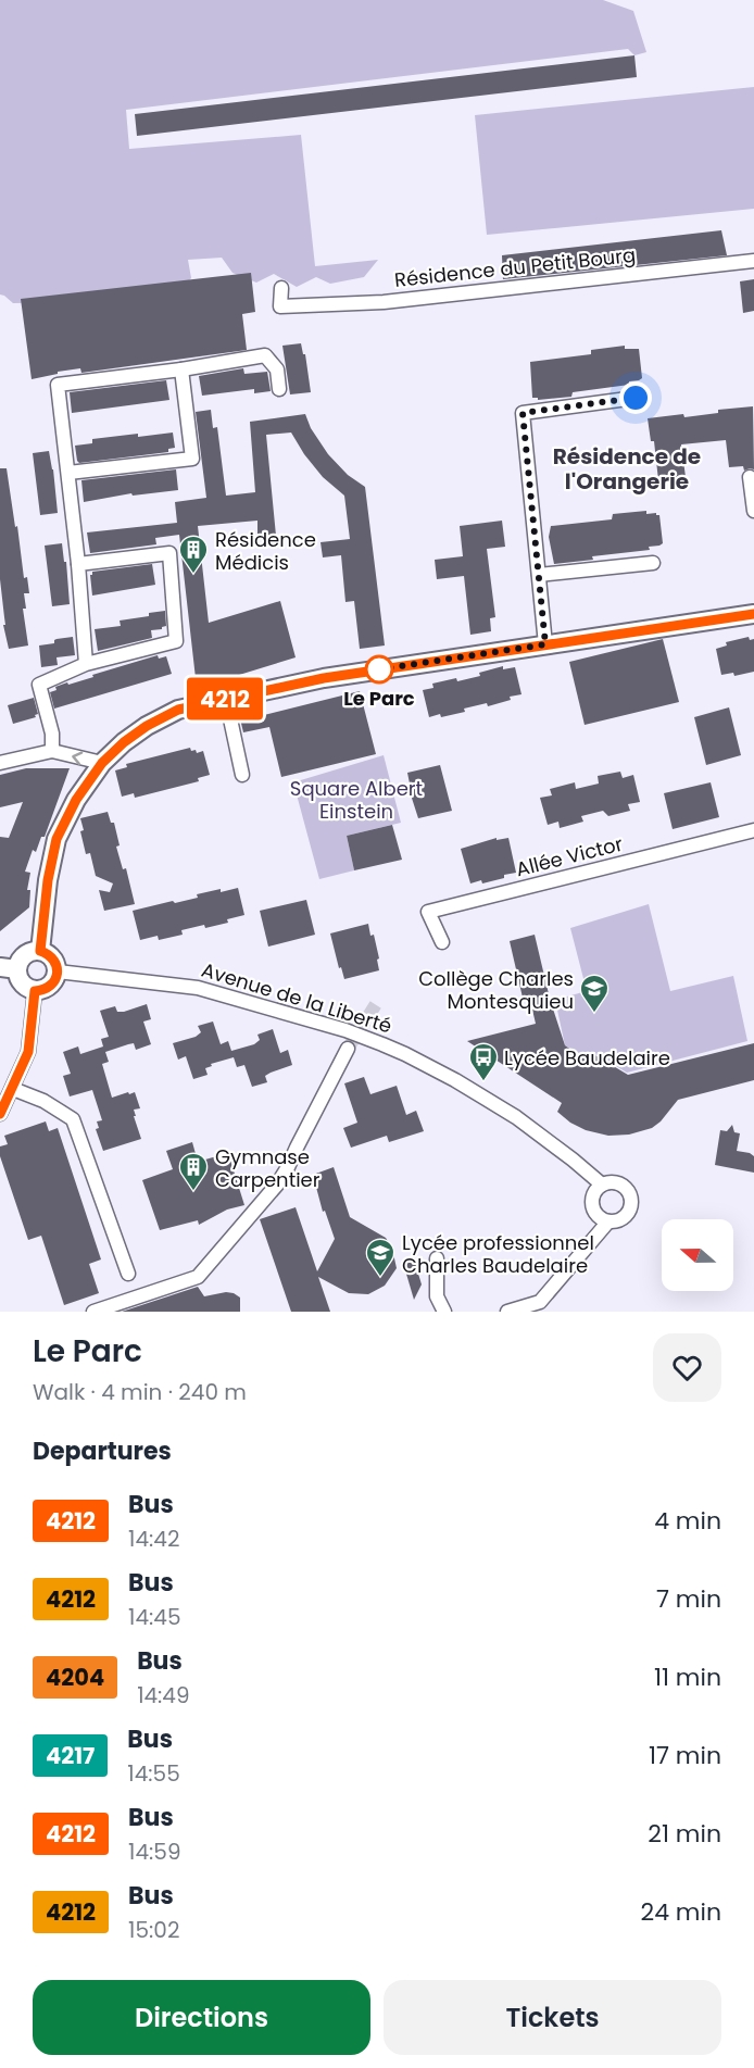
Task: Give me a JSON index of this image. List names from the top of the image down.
{
  "streets": {
    "street": ["Résidence du Petit Bourg", "Allée Victor", "Avenue de la Liberté"]
  },
  "districts": ["Résidence de l'Orangerie"],
  "parks": ["Square Albert Einstein"],
  "places": {
    "building": ["Résidence Médicis", "Gymnase Carpentier"],
    "other": ["Le Parc"],
    "school or university": ["Collège Charles Montesquieu", "Lycée professionnel Charles Baudelaire"],
    "bus stop": ["Lycée Baudelaire"]
  },
  "lines": ["bus line 4212"],
  "north": "left",
  "page": {
    "on_map": "4212",
    "heading": [
      ["Le Parc", "Walk · 4 min · 240 m"],
      "Departures"
    ],
    "list": [
      {
        "mark": "4212",
        "name": "Bus",
        "note": "14:42",
        "value": "4 min"
      },
      {
        "mark": "4212",
        "name": "Bus",
        "note": "14:45",
        "value": "7 min"
      },
      {
        "mark": "4204",
        "name": "Bus",
        "note": "14:49",
        "value": "11 min"
      },
      {
        "mark": "4217",
        "name": "Bus",
        "note": "14:55",
        "value": "17 min"
      },
      {
        "mark": "4212",
        "name": "Bus",
        "note": "14:59",
        "value": "21 min"
      },
      {
        "mark": "4212",
        "name": "Bus",
        "note": "15:02",
        "value": "24 min"
      }
    ],
    "buttons": ["Directions", "Tickets"]
  }
}
